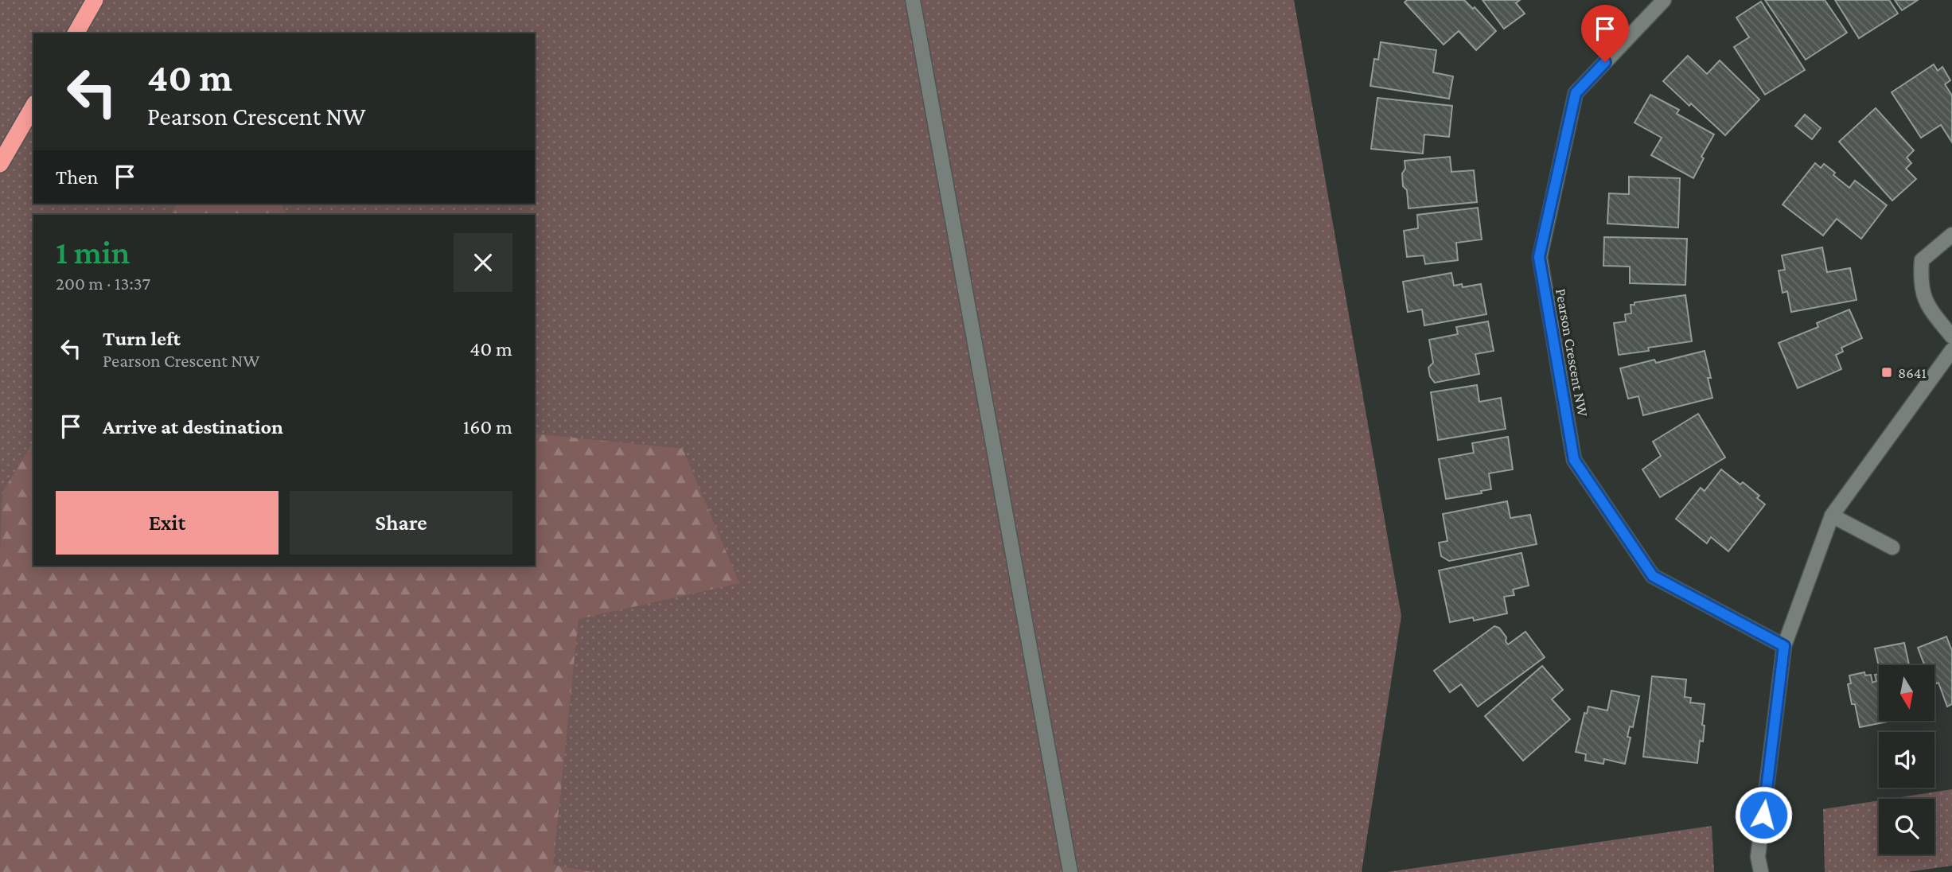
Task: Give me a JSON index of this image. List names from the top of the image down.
{
  "streets": {
    "street": ["Pearson Crescent NW"]
  },
  "places": {
    "transit": ["8641"]
  },
  "north": "bottom",
  "page": {
    "turn": ["40 m", "Pearson Crescent NW"],
    "then": "Then",
    "heading": ["1 min", "200 m · 13:37"],
    "list": [
      {
        "name": "Turn left",
        "note": "Pearson Crescent NW",
        "value": "40 m"
      },
      {
        "name": "Arrive at destination",
        "value": "160 m"
      }
    ],
    "buttons": ["Exit", "Share"]
  }
}
